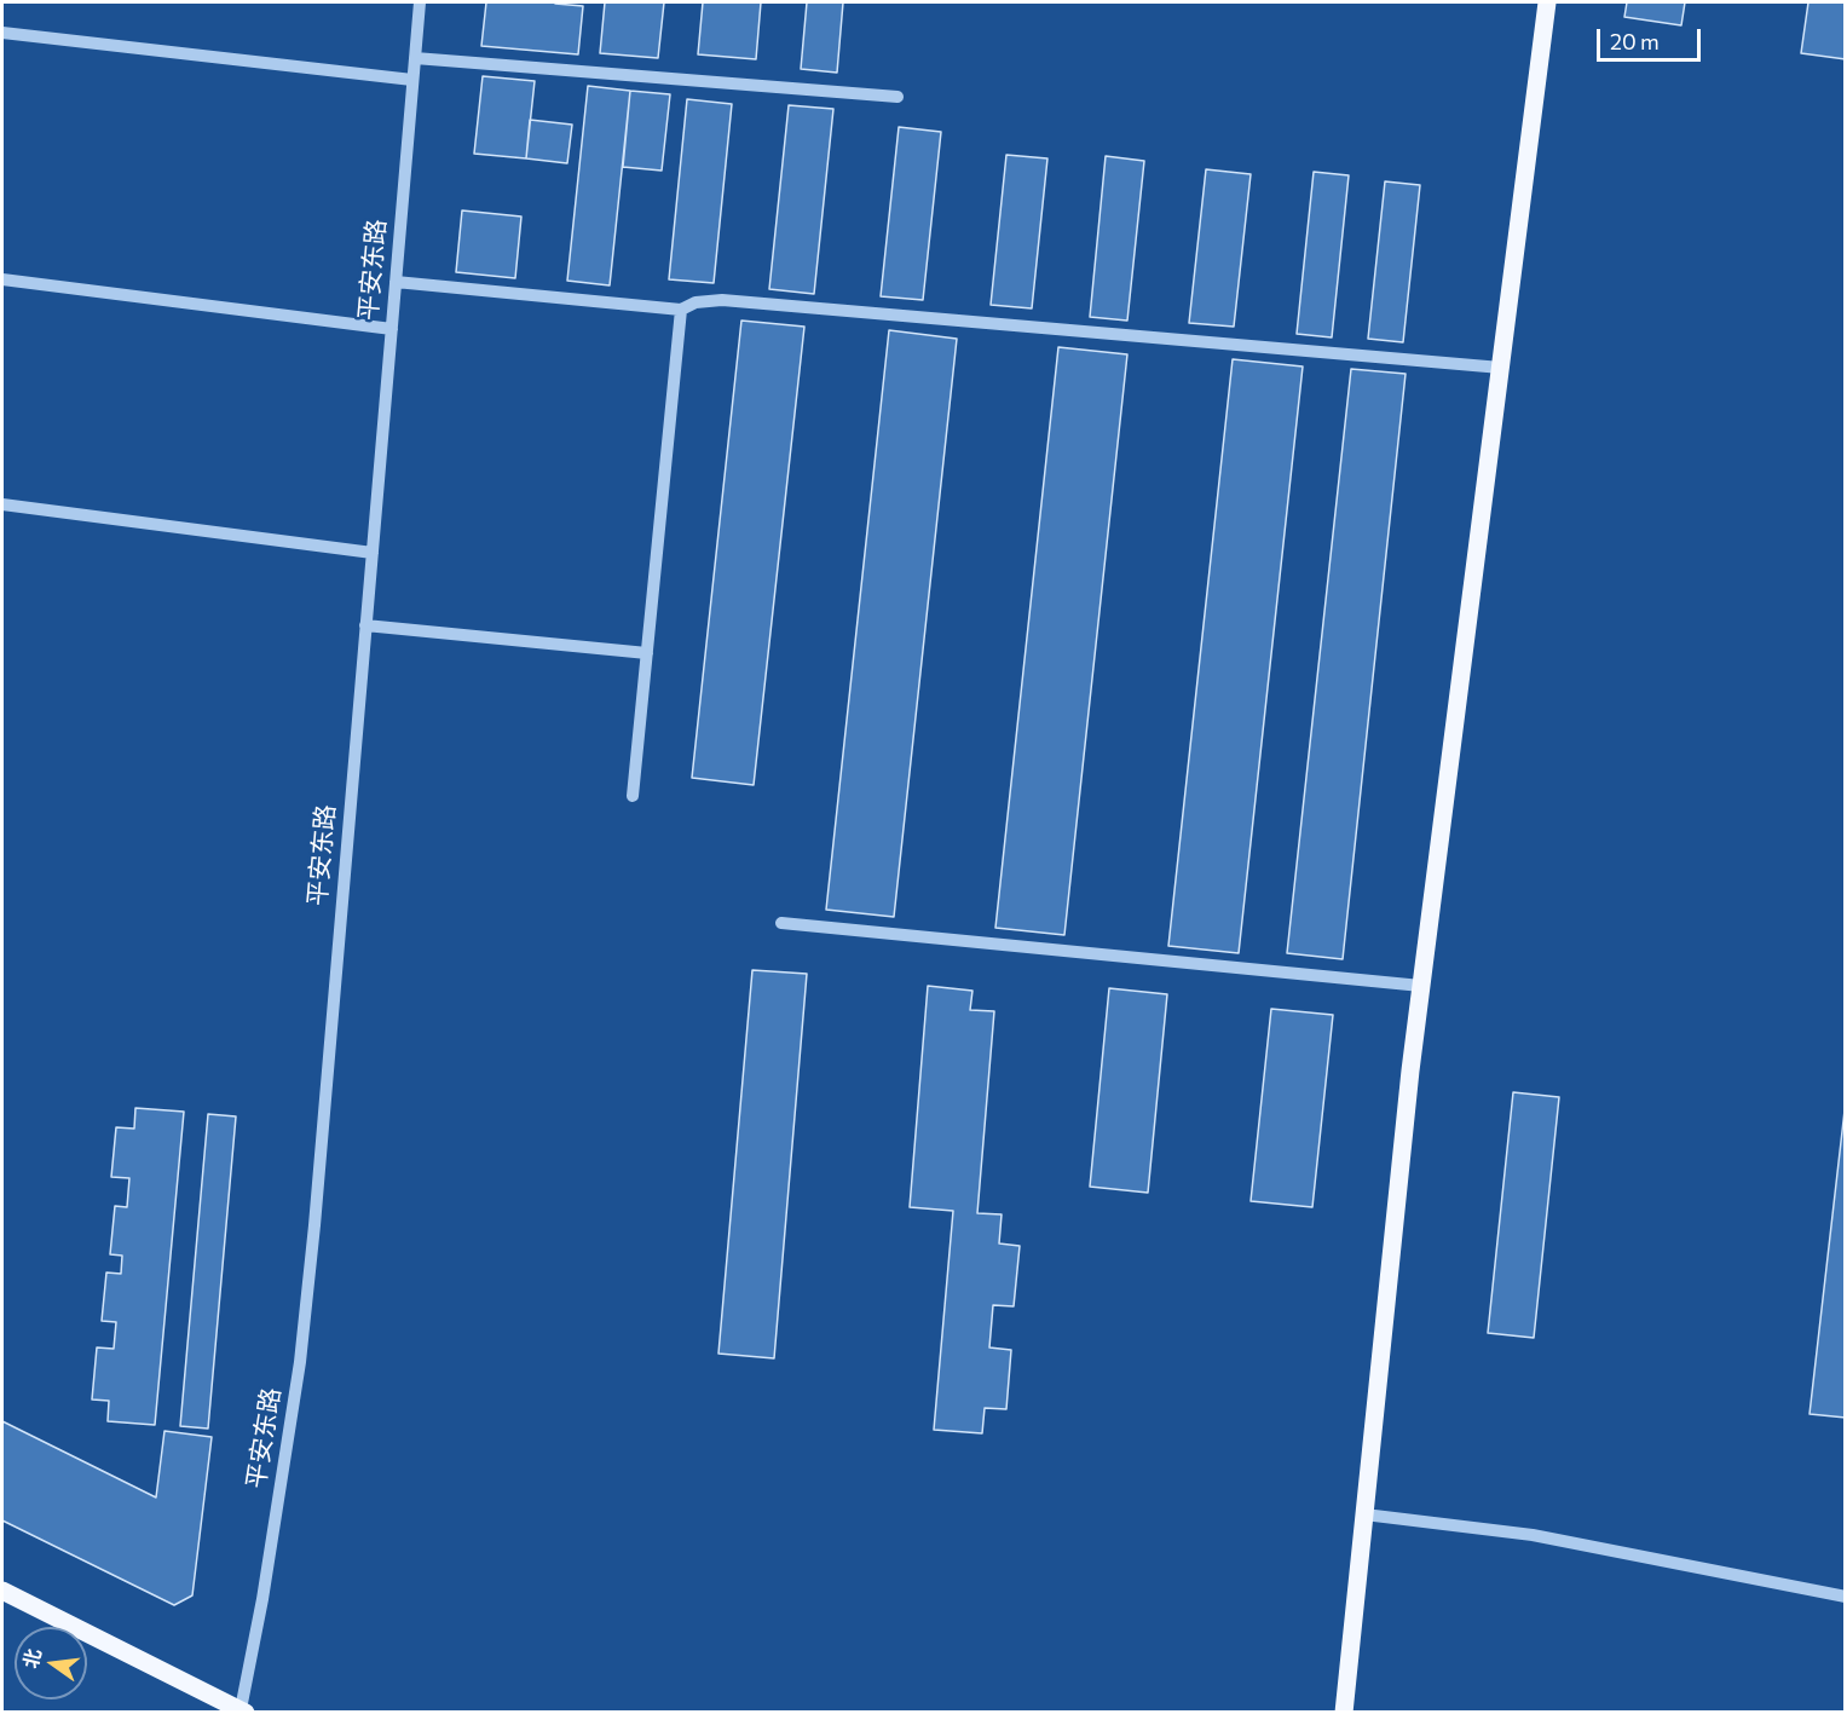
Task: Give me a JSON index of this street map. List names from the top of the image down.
{
  "streets": {
    "street": ["平安东路"]
  },
  "scale_bar": "20 m",
  "north": "left"
}
